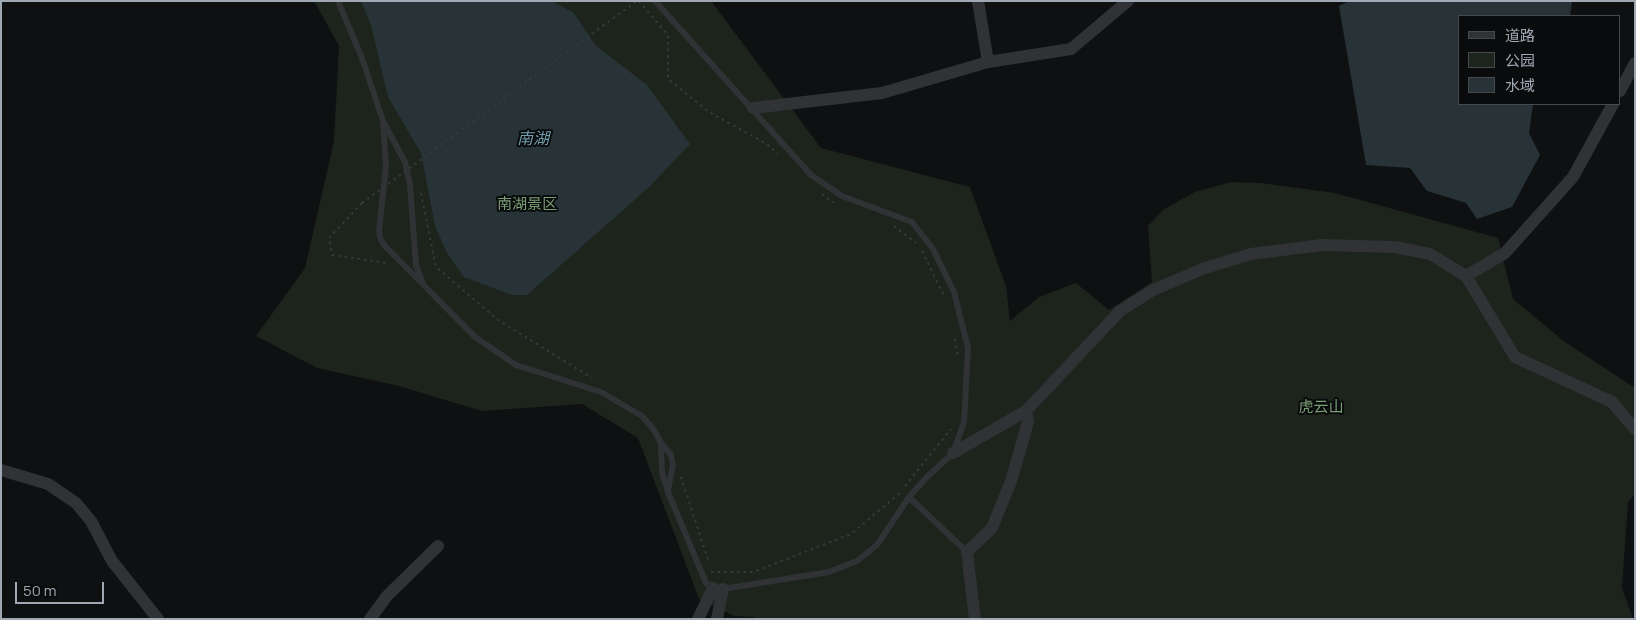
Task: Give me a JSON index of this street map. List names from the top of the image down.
{
  "water": ["南湖"],
  "parks": ["南湖景区", "虎云山"],
  "legend": ["道路", "公园", "水域"],
  "scale_bar": "50 m"
}
